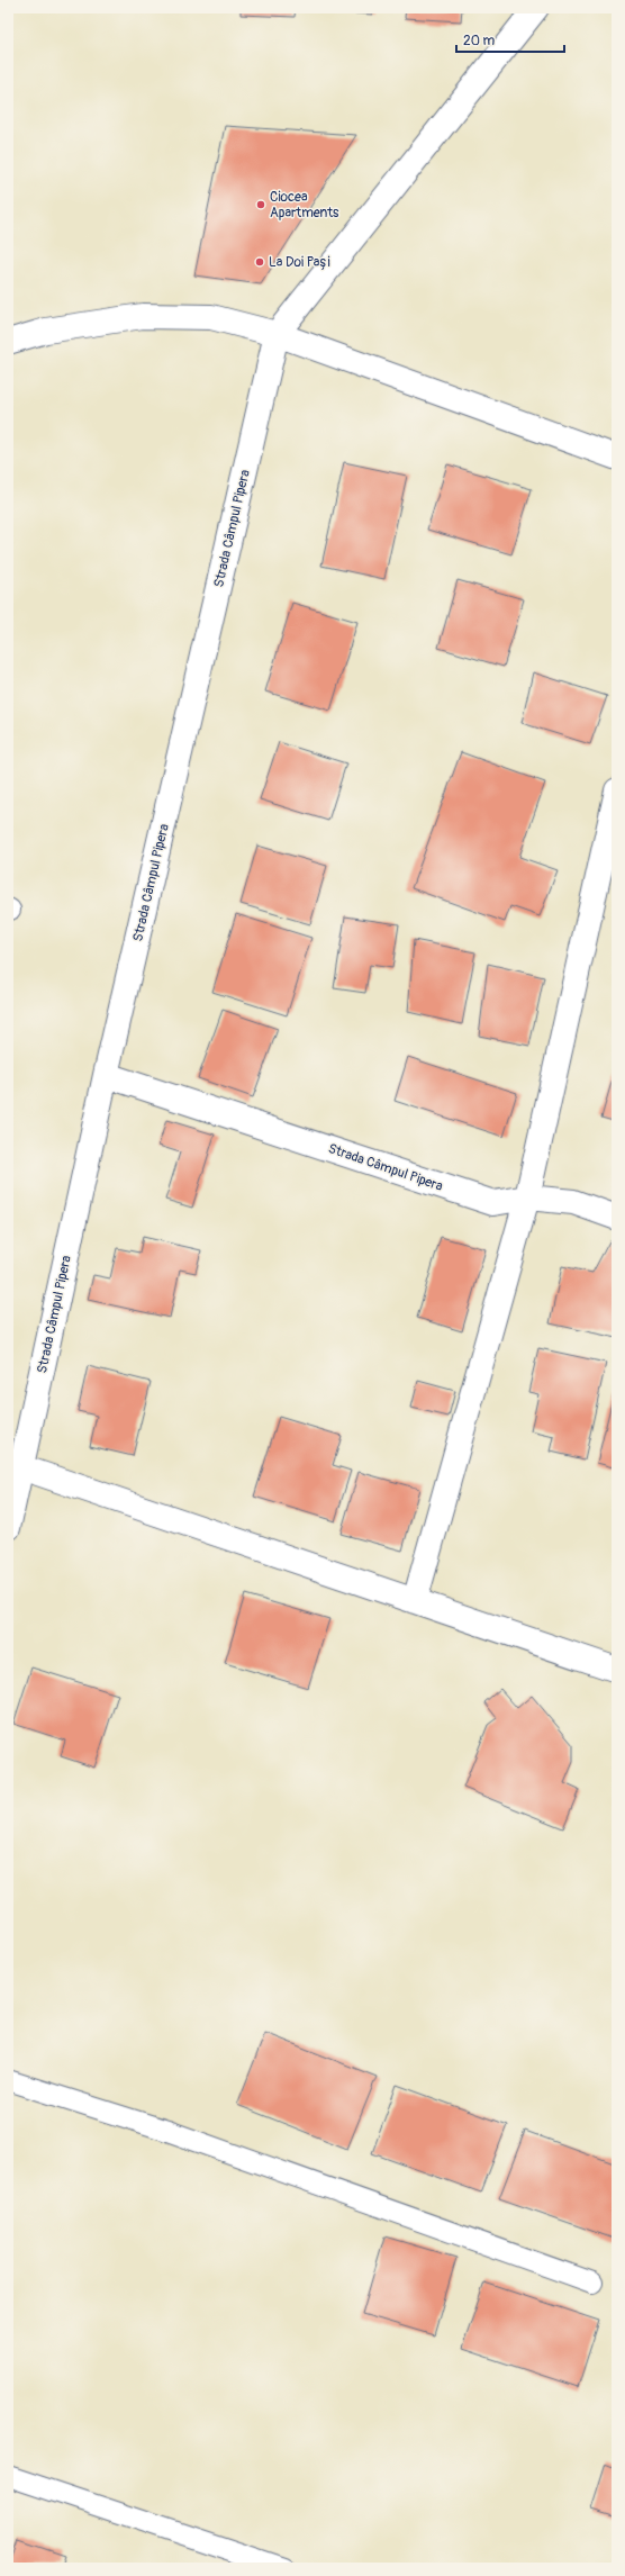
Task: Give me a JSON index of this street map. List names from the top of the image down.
{
  "streets": {
    "street": ["Strada Câmpul Pipera"]
  },
  "places": ["Ciocea Apartments", "La Doi Pași"],
  "scale_bar": "20 m"
}
